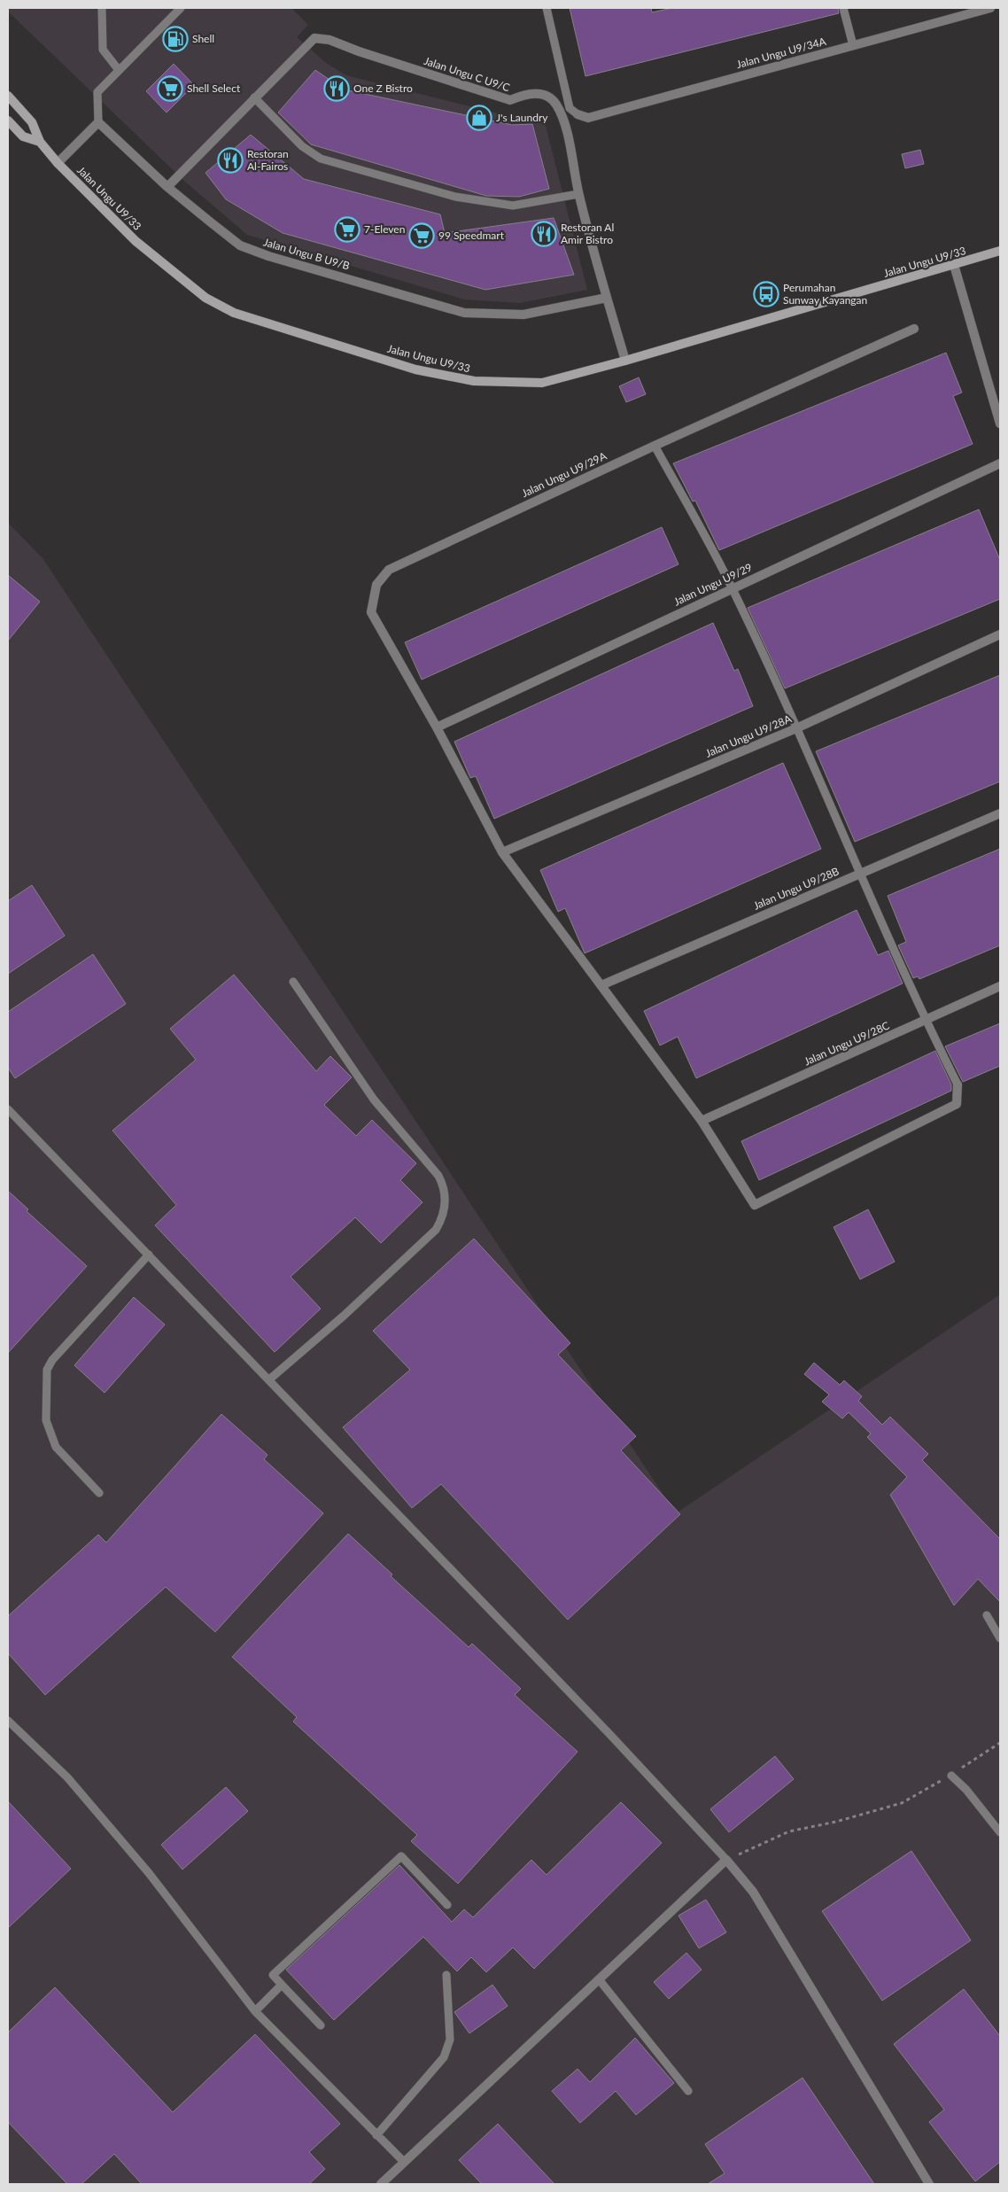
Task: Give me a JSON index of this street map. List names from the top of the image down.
{
  "streets": {
    "street": [
      "Jalan Ungu U9/34A",
      "Jalan Ungu C U9/C",
      "Jalan Ungu U9/33",
      "Jalan Ungu B U9/B",
      "Jalan Ungu U9/29A",
      "Jalan Ungu U9/29",
      "Jalan Ungu U9/28A",
      "Jalan Ungu U9/28B",
      "Jalan Ungu U9/28C"
    ]
  },
  "crossings": [
    ["Jalan Ungu C U9/C", "Jalan Ungu U9/33"],
    ["Jalan Ungu C U9/C", "Jalan Ungu B U9/B"],
    ["Jalan Ungu U9/29A", "Jalan Ungu U9/29"],
    ["Jalan Ungu U9/29A", "Jalan Ungu U9/28A"],
    ["Jalan Ungu U9/29A", "Jalan Ungu U9/28B"],
    ["Jalan Ungu U9/29A", "Jalan Ungu U9/28C"]
  ],
  "places": {
    "fuel station": ["Shell"],
    "supermarket": ["Shell Select", "7-Eleven", "99 Speedmart"],
    "restaurant": ["One Z Bistro", "Restoran Al-Fairos", "Restoran Al Amir Bistro"],
    "shop": ["J's Laundry"],
    "bus stop": ["Perumahan Sunway Kayangan"]
  }
}
